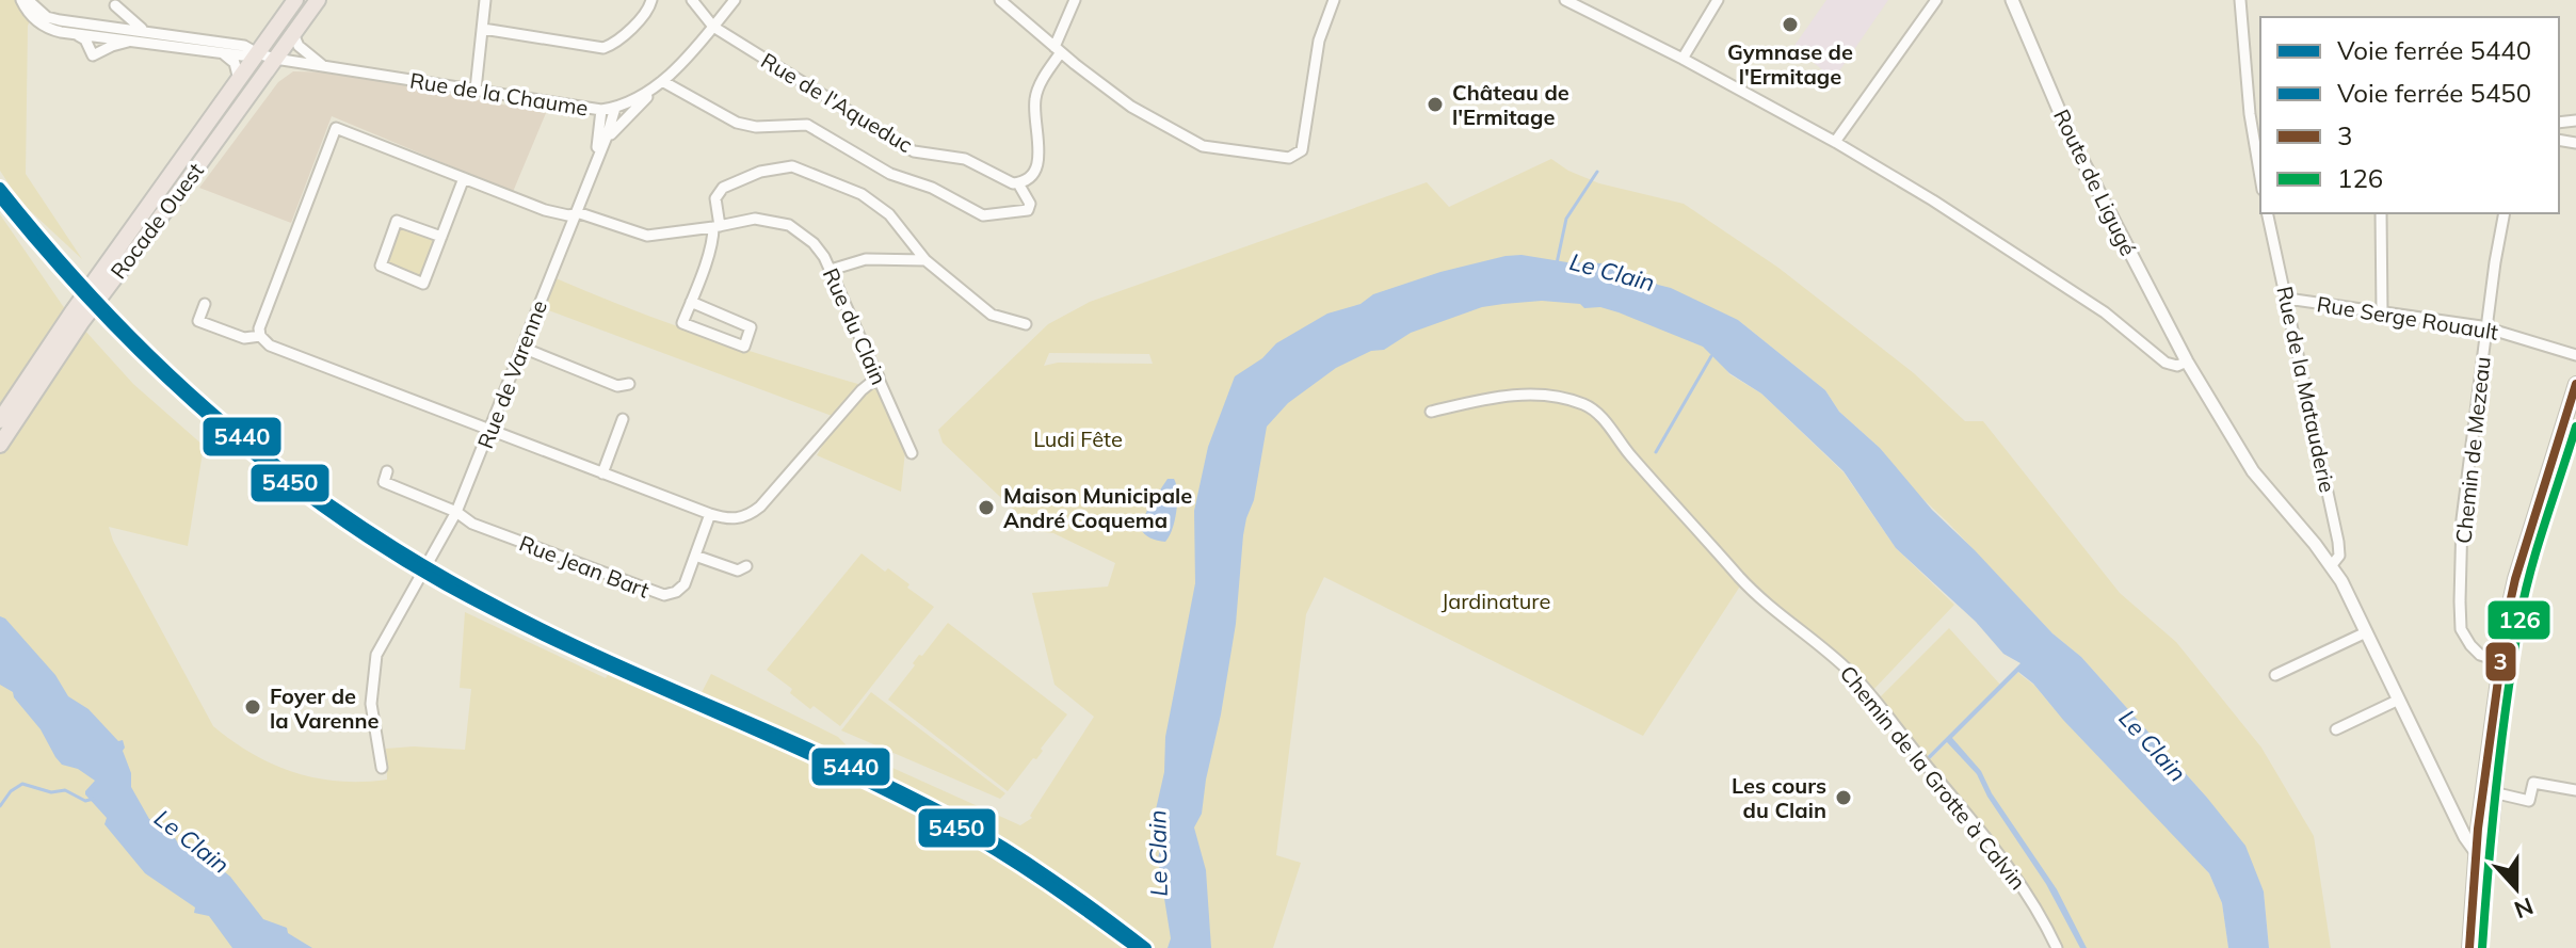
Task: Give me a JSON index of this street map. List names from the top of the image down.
{
  "streets": {
    "main road": ["Rocade Ouest"],
    "street": [
      "Rue de la Chaume",
      "Rue de l'Aqueduc",
      "Route de Ligugé",
      "Rue Serge Rouault",
      "Rue du Clain",
      "Rue de Varenne",
      "Rue de la Matauderie",
      "Chemin de Mezeau",
      "Rue Jean Bart",
      "Chemin de la Grotte à Calvin"
    ]
  },
  "crossings": [
    ["Rue de la Chaume", "Rue de l'Aqueduc"],
    ["Rue de la Chaume", "Rocade Ouest"],
    ["Rue de la Chaume", "Rue de Varenne"],
    ["Route de Ligugé", "Rue de la Matauderie"],
    ["Rue Serge Rouault", "Rue de la Matauderie"],
    ["Rue Serge Rouault", "Chemin de Mezeau"],
    ["Rue du Clain", "Rue de Varenne"],
    ["Rue de Varenne", "Rue Jean Bart"]
  ],
  "water": ["Le Clain"],
  "parks": ["Ludi Fête", "Jardinature"],
  "places": [
    "Gymnase de l'Ermitage",
    "Château de l'Ermitage",
    "Maison Municipale André Coquema",
    "Foyer de la Varenne",
    "Les cours du Clain"
  ],
  "lines": [
    "rail line 5440",
    "rail line 5450",
    "transit line 3",
    "transit line 126"
  ],
  "legend": [
    "Voie ferrée 5440",
    "Voie ferrée 5450",
    "3",
    "126"
  ],
  "north": "bottom"
}
